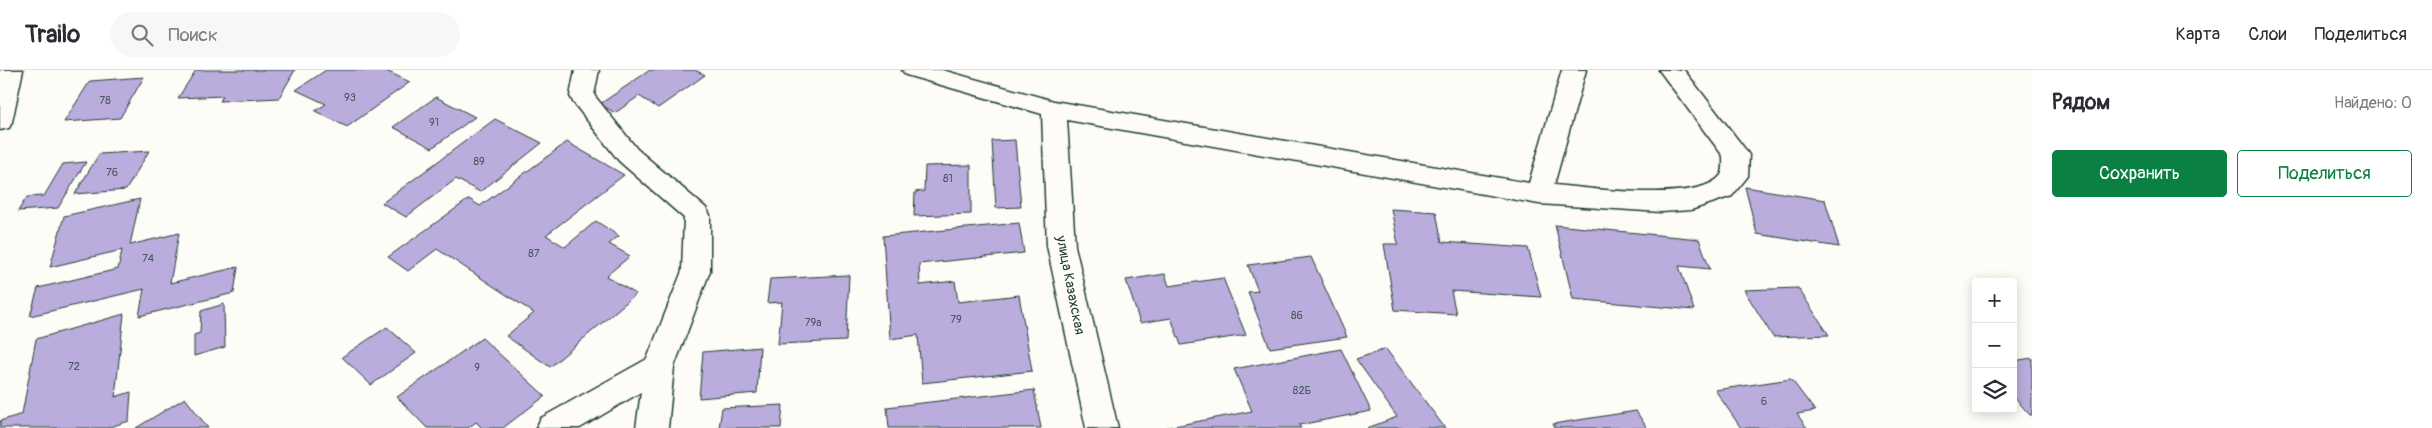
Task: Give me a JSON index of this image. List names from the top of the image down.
{
  "streets": {
    "street": ["улица Казахская"]
  },
  "house_numbers": [
    "93",
    "78",
    "91",
    "89",
    "76",
    "81",
    "87",
    "74",
    "86",
    "79",
    "79а",
    "72",
    "9",
    "82Б",
    "6"
  ],
  "page": {
    "header": "Trailo",
    "search": "Поиск",
    "nav": ["Карта", "Слои", "Поделиться"],
    "heading": ["Рядом", "Найдено: 0"],
    "buttons": ["Сохранить", "Поделиться"],
    "map_buttons": ["+", "−"]
  }
}
